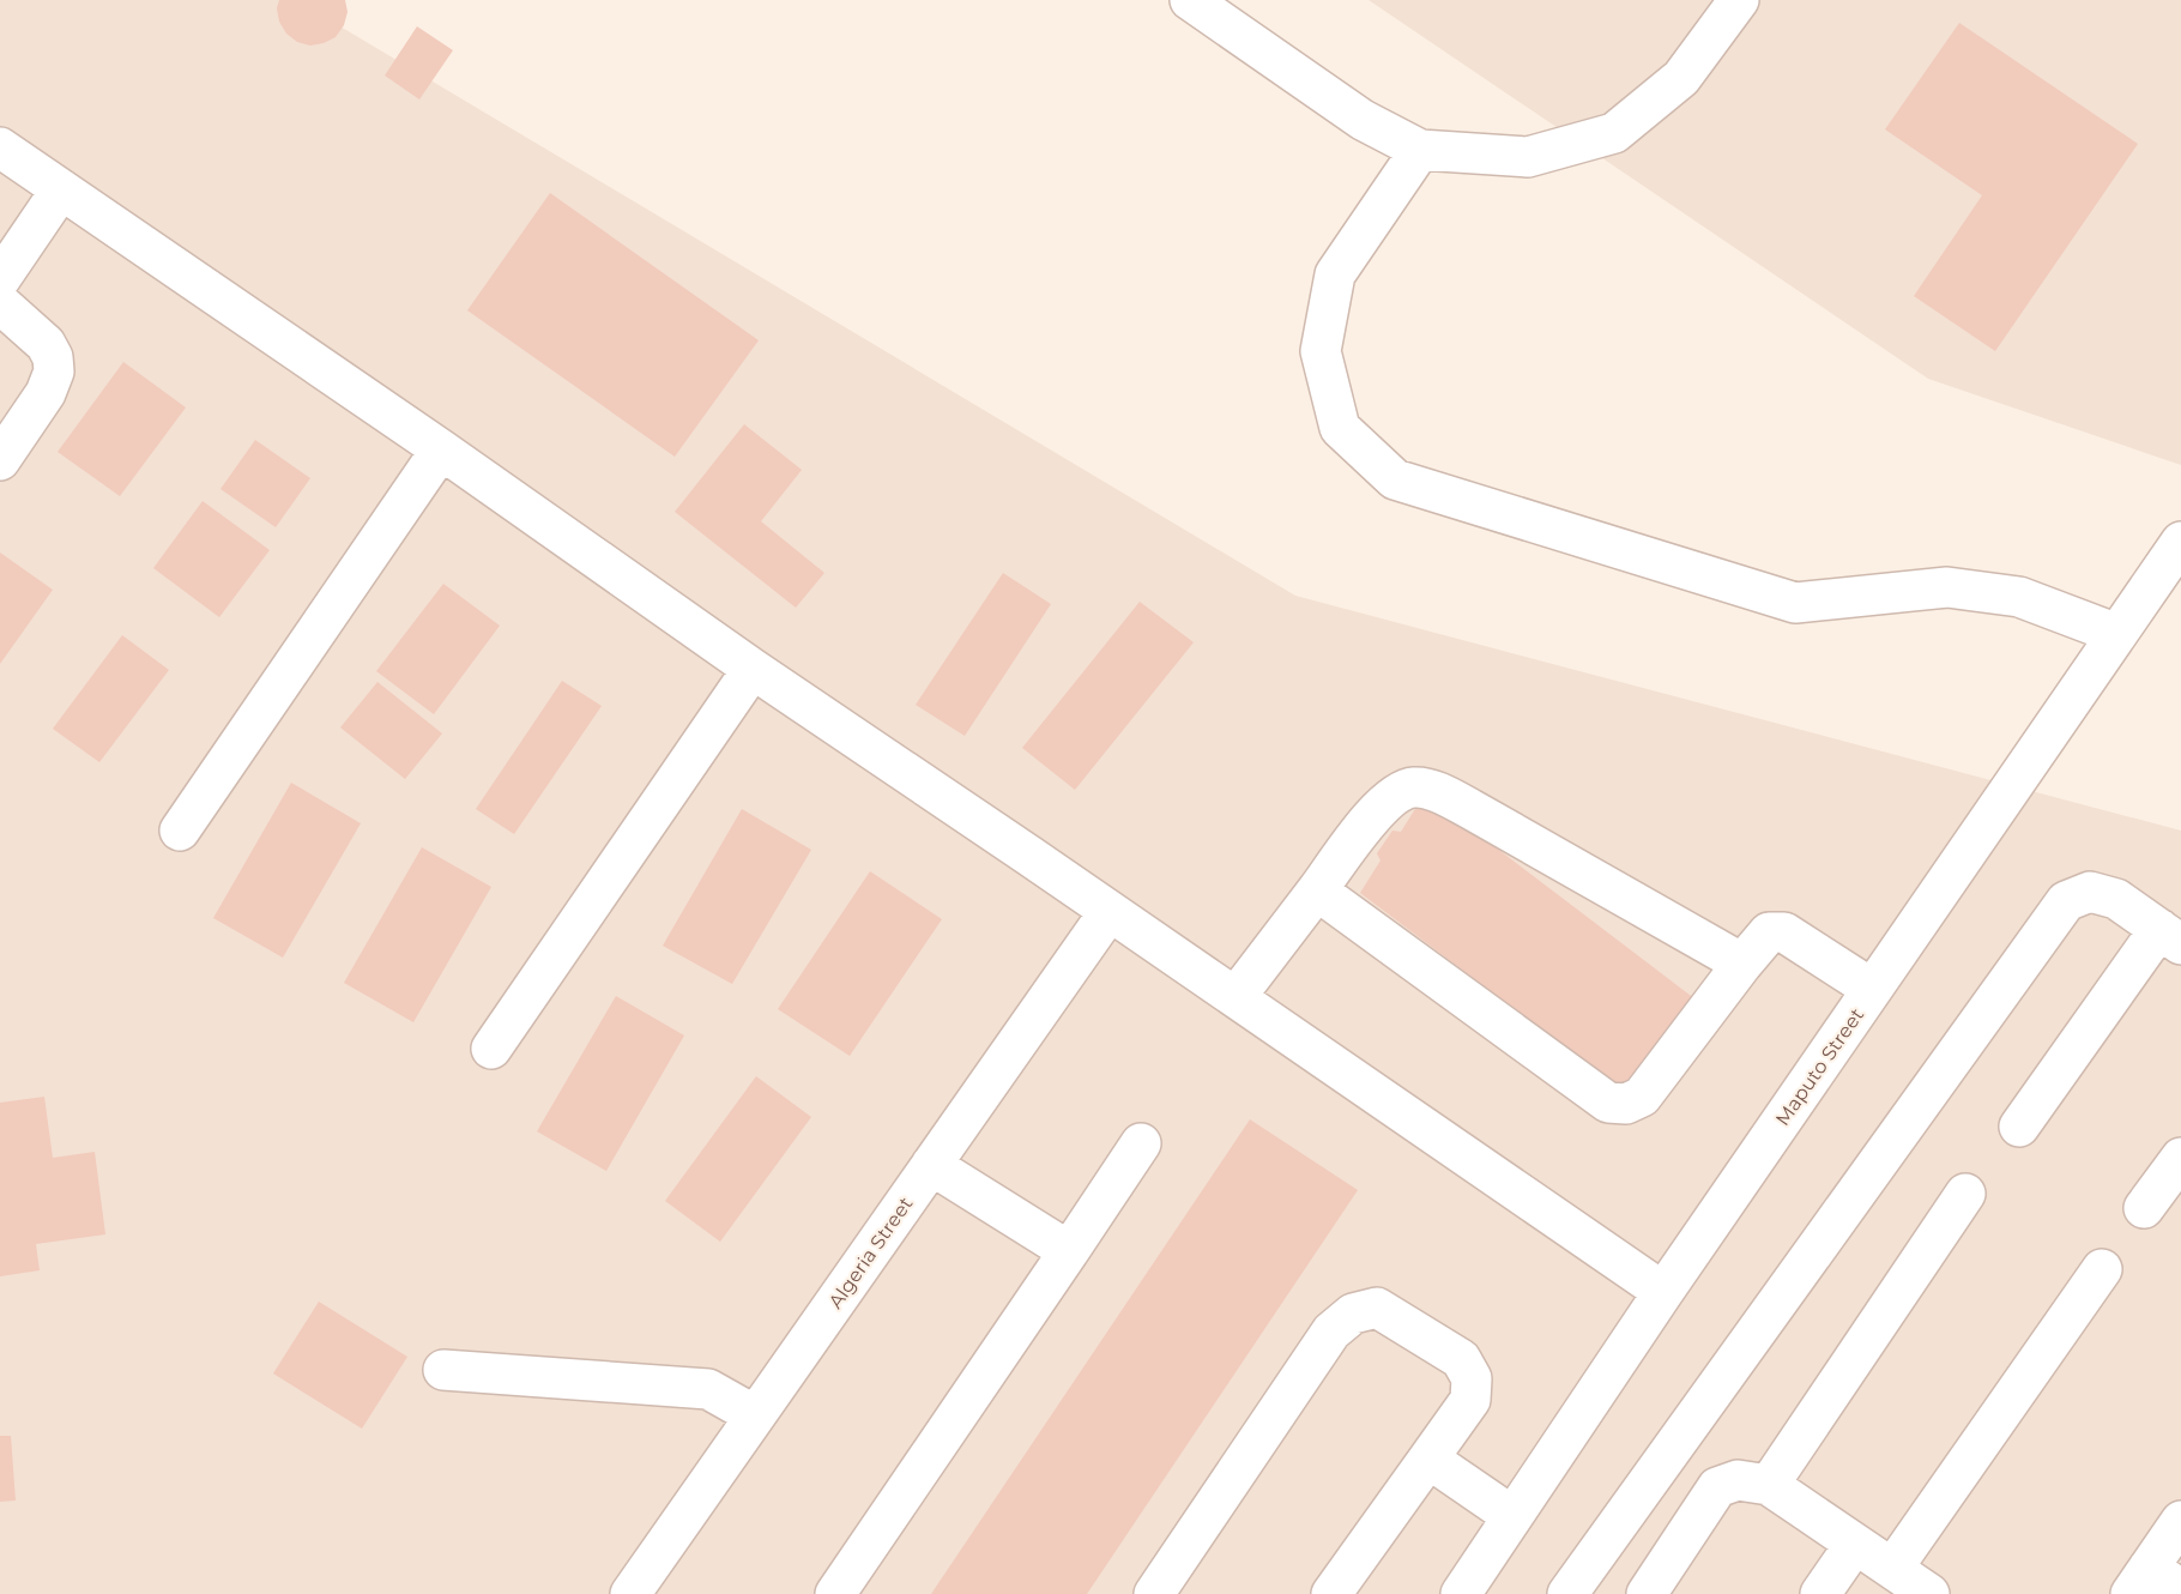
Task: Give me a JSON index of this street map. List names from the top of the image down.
{
  "streets": {
    "street": ["Maputo Street", "Algeria Street"]
  }
}
